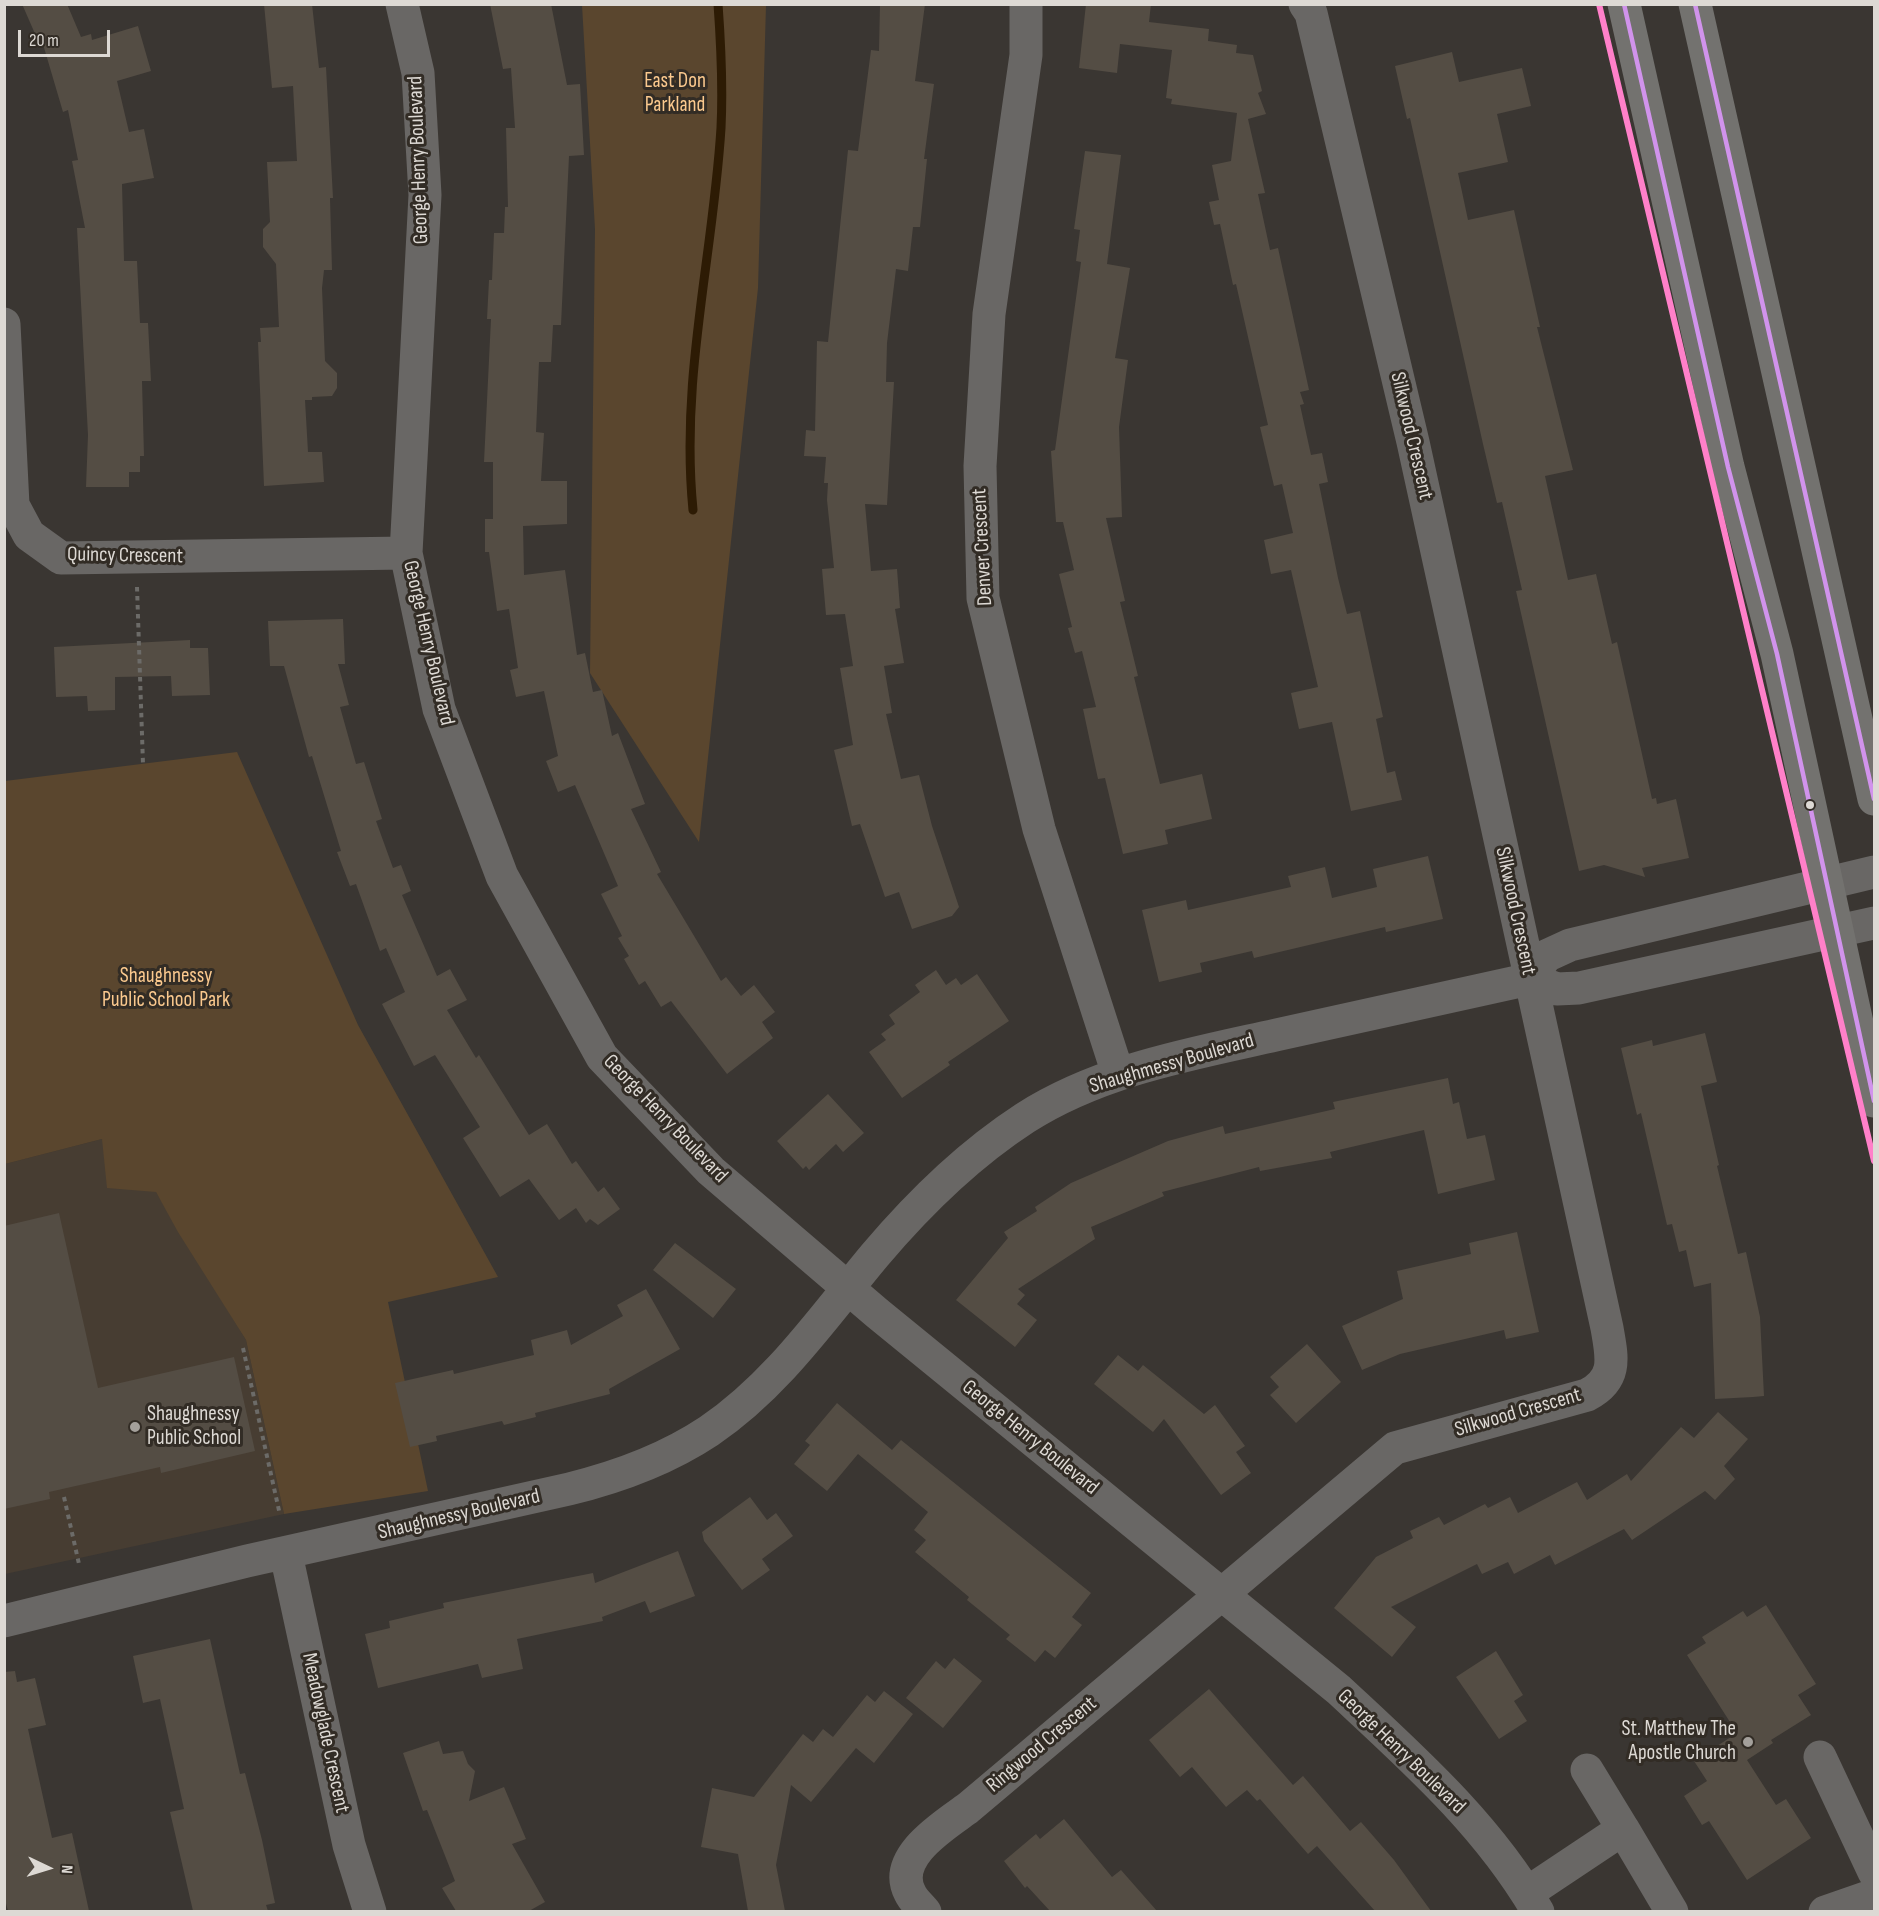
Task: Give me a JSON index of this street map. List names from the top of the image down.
{
  "streets": {
    "street": [
      "George Henry Boulevard",
      "Silkwood Crescent",
      "Denver Crescent",
      "Quincy Crescent",
      "Shaughmessy Boulevard",
      "Shaughnessy Boulevard",
      "Meadowglade Crescent",
      "Ringwood Crescent"
    ]
  },
  "crossings": [
    ["George Henry Boulevard", "Silkwood Crescent"],
    ["George Henry Boulevard", "Quincy Crescent"],
    ["George Henry Boulevard", "Shaughmessy Boulevard"],
    ["George Henry Boulevard", "Shaughnessy Boulevard"],
    ["George Henry Boulevard", "Ringwood Crescent"],
    ["Silkwood Crescent", "Shaughmessy Boulevard"],
    ["Silkwood Crescent", "Ringwood Crescent"],
    ["Denver Crescent", "Shaughmessy Boulevard"],
    ["Shaughmessy Boulevard", "Shaughnessy Boulevard"],
    ["Shaughnessy Boulevard", "Meadowglade Crescent"]
  ],
  "parks": ["East Don Parkland", "Shaughnessy Public School Park"],
  "places": ["Shaughnessy Public School", "St. Matthew The Apostle Church"],
  "scale_bar": "20 m",
  "north": "right"
}
